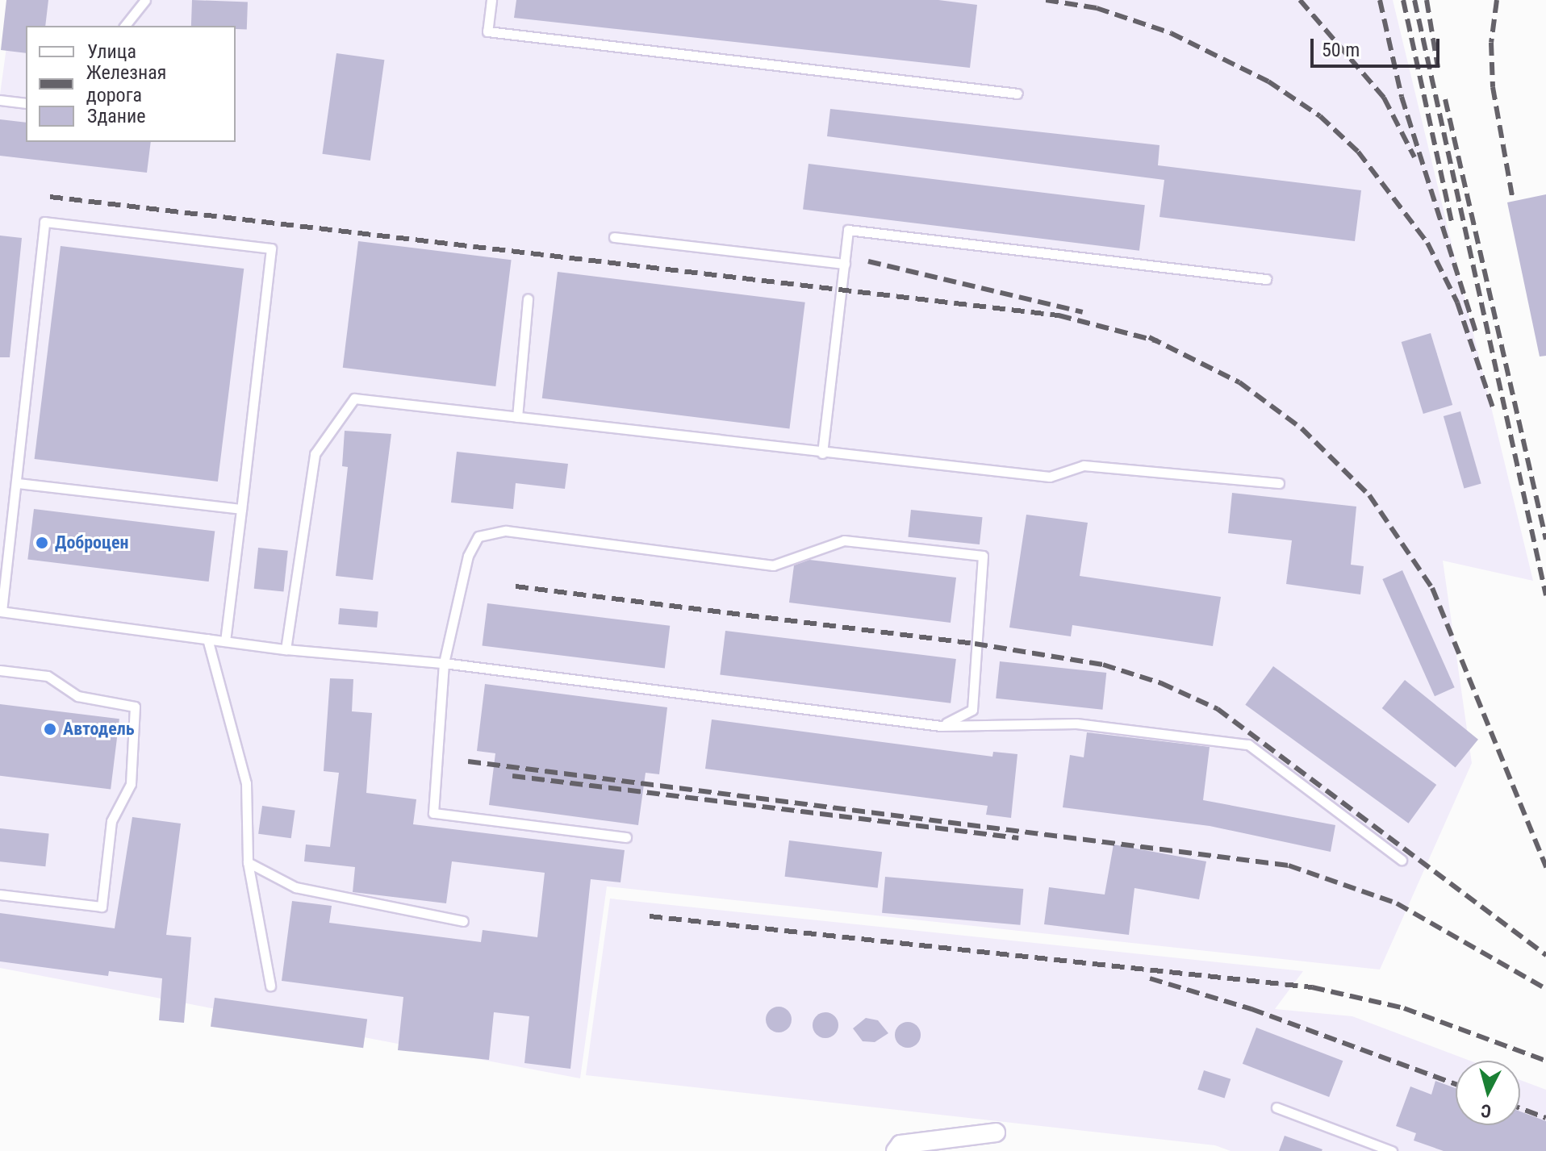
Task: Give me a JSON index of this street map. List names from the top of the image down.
{
  "places": ["Доброцен", "Автодель"],
  "legend": ["Улица", "Железная дорога", "Здание"],
  "scale_bar": "50 m",
  "north": "bottom"
}
